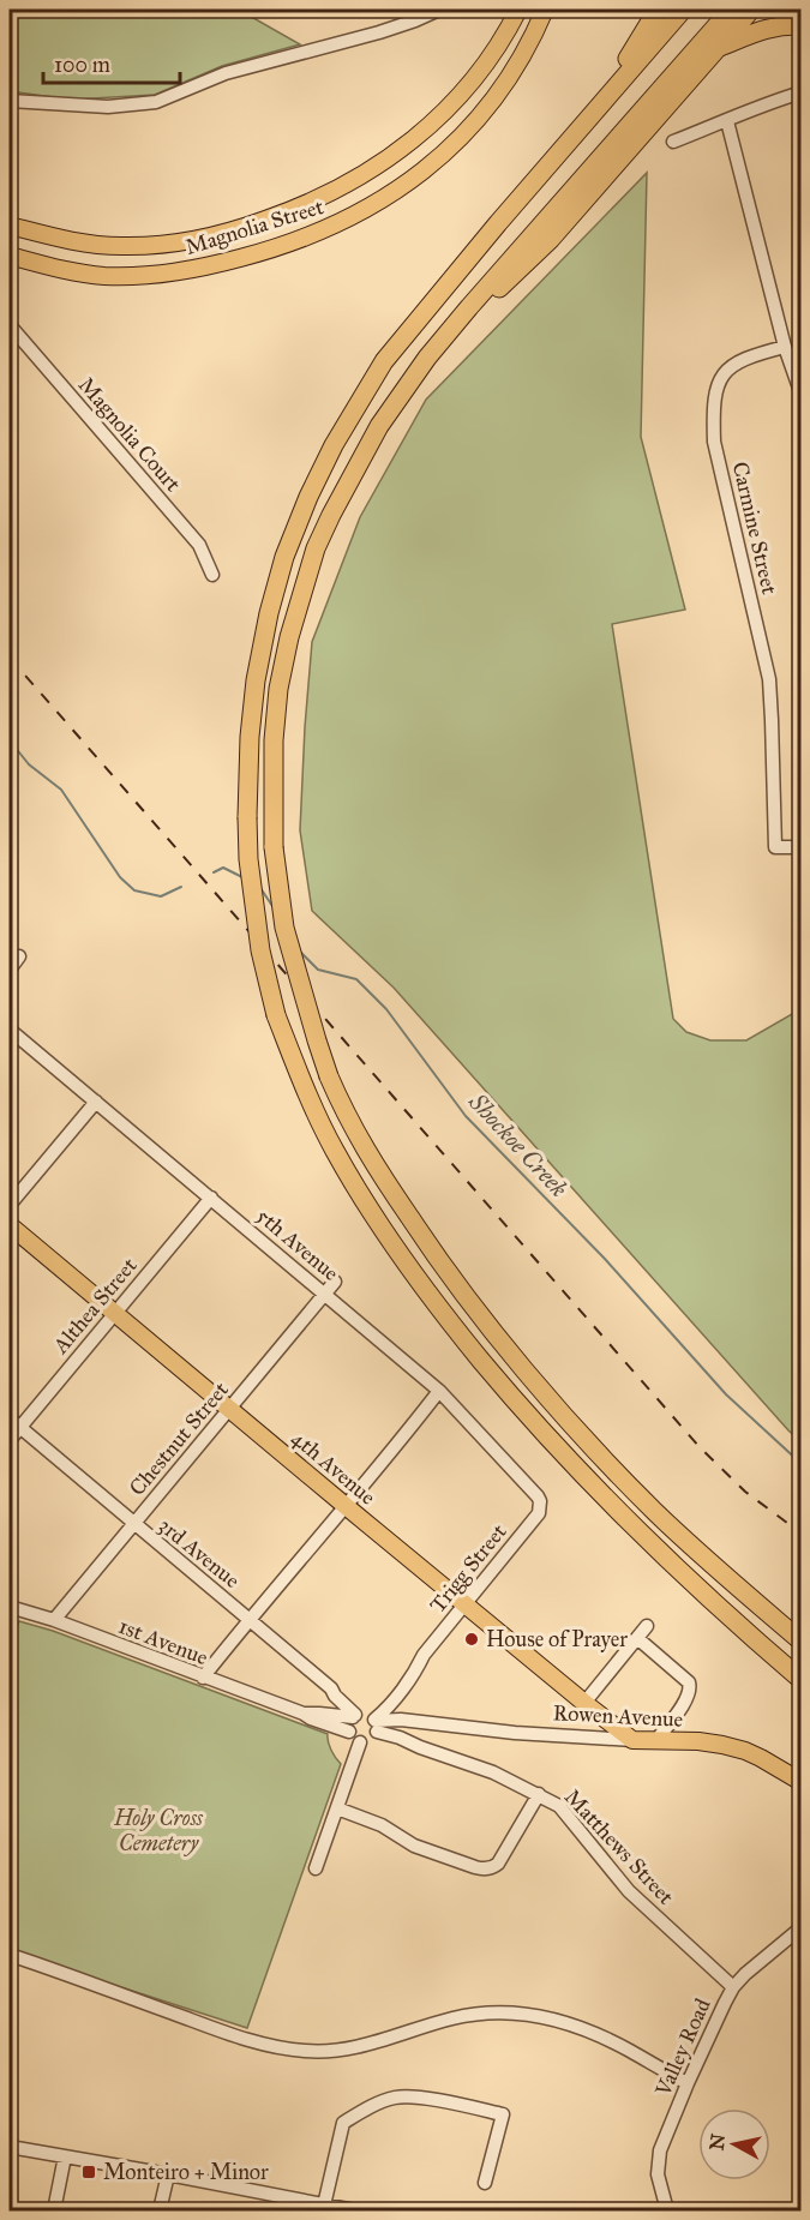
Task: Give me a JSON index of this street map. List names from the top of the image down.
{
  "streets": {
    "main road": ["Magnolia Street", "4th Avenue", "Rowen Avenue"],
    "street": [
      "Magnolia Court",
      "Carmine Street",
      "5th Avenue",
      "Althea Street",
      "Chestnut Street",
      "3rd Avenue",
      "Trigg Street",
      "1st Avenue",
      "Matthews Street",
      "Valley Road"
    ]
  },
  "crossings": [
    ["5th Avenue", "Althea Street"],
    ["5th Avenue", "Chestnut Street"],
    ["5th Avenue", "Trigg Street"],
    ["Althea Street", "4th Avenue"],
    ["Althea Street", "3rd Avenue"],
    ["Chestnut Street", "4th Avenue"],
    ["Chestnut Street", "3rd Avenue"],
    ["Chestnut Street", "1st Avenue"],
    ["4th Avenue", "Trigg Street"],
    ["4th Avenue", "Rowen Avenue"],
    ["3rd Avenue", "Trigg Street"],
    ["3rd Avenue", "1st Avenue"],
    ["3rd Avenue", "Rowen Avenue"],
    ["3rd Avenue", "Matthews Street"],
    ["Trigg Street", "1st Avenue"],
    ["Trigg Street", "Rowen Avenue"],
    ["Trigg Street", "Matthews Street"],
    ["1st Avenue", "Rowen Avenue"],
    ["1st Avenue", "Matthews Street"],
    ["Rowen Avenue", "Matthews Street"],
    ["Matthews Street", "Valley Road"]
  ],
  "water": ["Shockoe Creek"],
  "parks": ["Holy Cross Cemetery"],
  "places": {
    "other": ["House of Prayer"],
    "transit": ["Monteiro + Minor"]
  },
  "scale_bar": "100 m",
  "north": "left"
}
